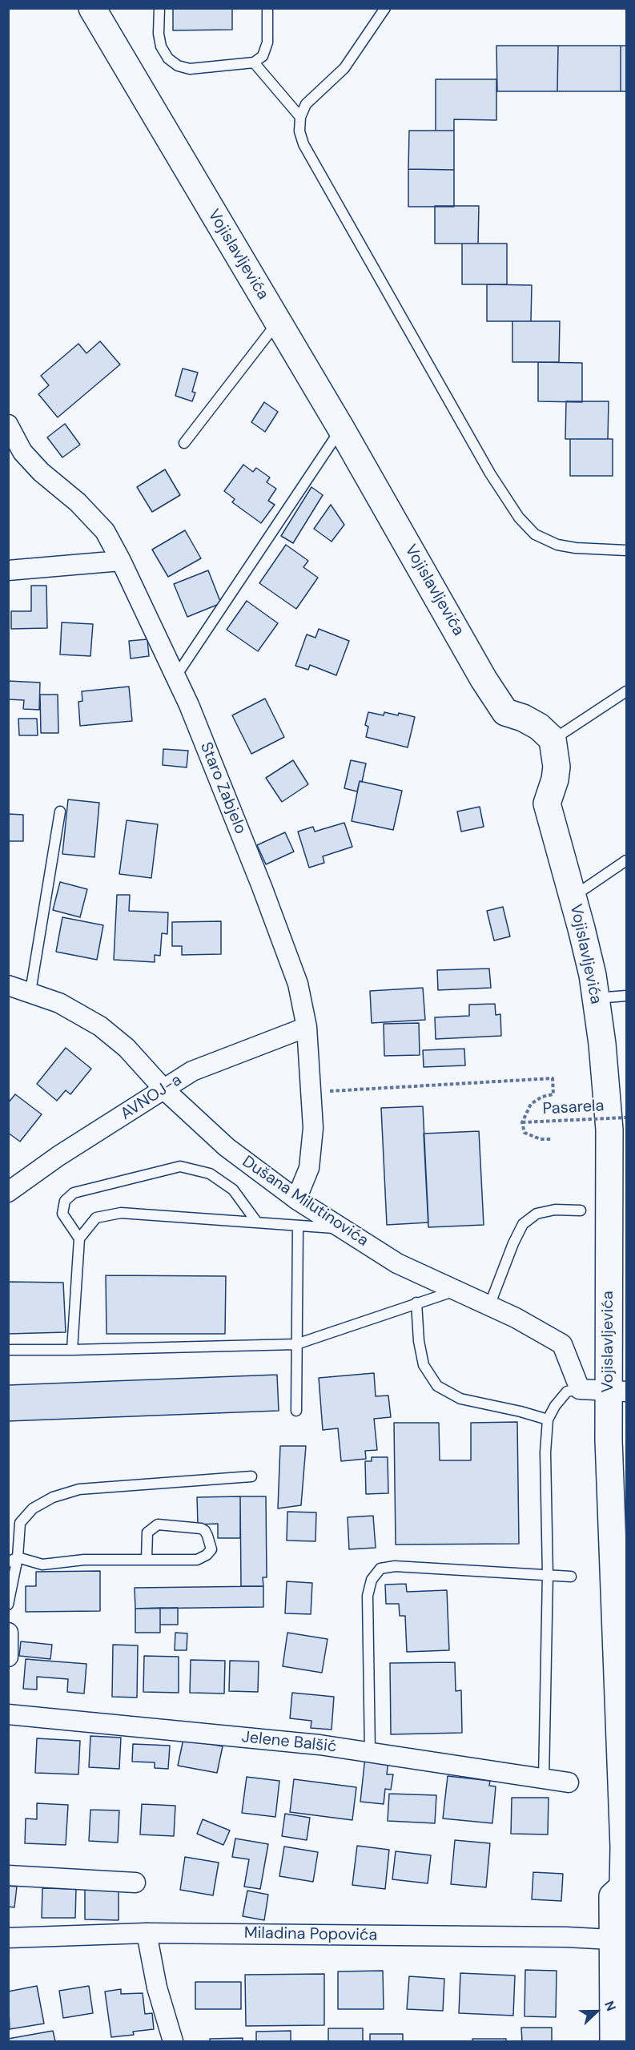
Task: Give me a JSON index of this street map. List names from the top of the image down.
{
  "streets": {
    "main road": ["Vojislavljevića"],
    "street": [
      "Staro Zabjelo",
      "AVNOJ-a",
      "Dušana Milutinovića",
      "Jelene Balšić",
      "Miladina Popovića"
    ],
    "path": ["Pasarela"]
  },
  "crossings": [
    ["Vojislavljevića", "Miladina Popovića"],
    ["Staro Zabjelo", "AVNOJ-a"],
    ["Staro Zabjelo", "Dušana Milutinovića"],
    ["AVNOJ-a", "Dušana Milutinovića"]
  ],
  "north": "right"
}
